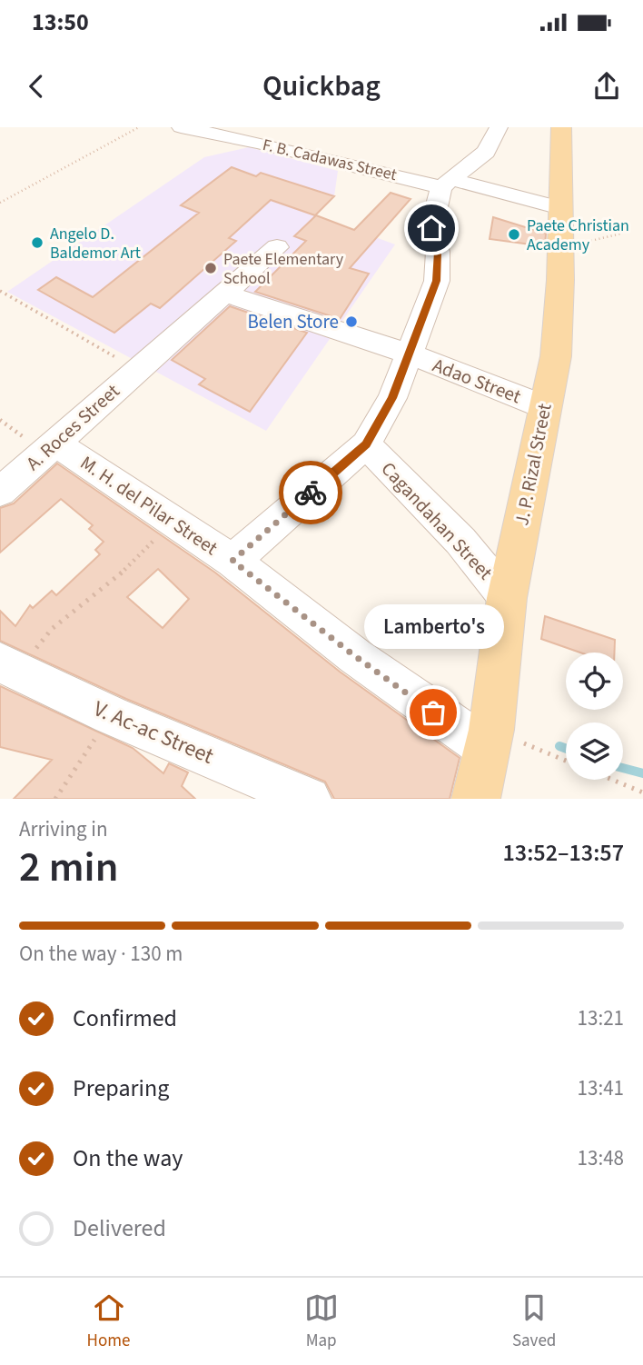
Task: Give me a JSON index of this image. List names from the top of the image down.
{
  "streets": {
    "main road": ["J. P. Rizal Street"],
    "street": [
      "F. B. Cadawas Street",
      "Adao Street",
      "A. Roces Street",
      "M. H. del Pilar Street",
      "Cagandahan Street",
      "V. Ac-ac Street"
    ]
  },
  "crossings": [
    ["F. B. Cadawas Street", "J. P. Rizal Street"],
    ["Adao Street", "A. Roces Street"],
    ["Adao Street", "J. P. Rizal Street"],
    ["A. Roces Street", "M. H. del Pilar Street"],
    ["J. P. Rizal Street", "M. H. del Pilar Street"],
    ["J. P. Rizal Street", "Cagandahan Street"]
  ],
  "places": [
    "Paete Christian Academy",
    "Angelo D. Baldemor Art",
    "Paete Elementary School",
    "Belen Store",
    "Lamberto's"
  ],
  "page": {
    "status": "13:50",
    "header": "Quickbag",
    "bubble": "Lamberto's",
    "heading": ["2 min", "Arriving in", "13:52–13:57"],
    "bar": "On the way · 130 m",
    "list": [
      ["Confirmed", "13:21"],
      ["Preparing", "13:41"],
      ["On the way", "13:48"],
      "Delivered"
    ],
    "tabs": ["Home", "Map", "Saved"]
  }
}
